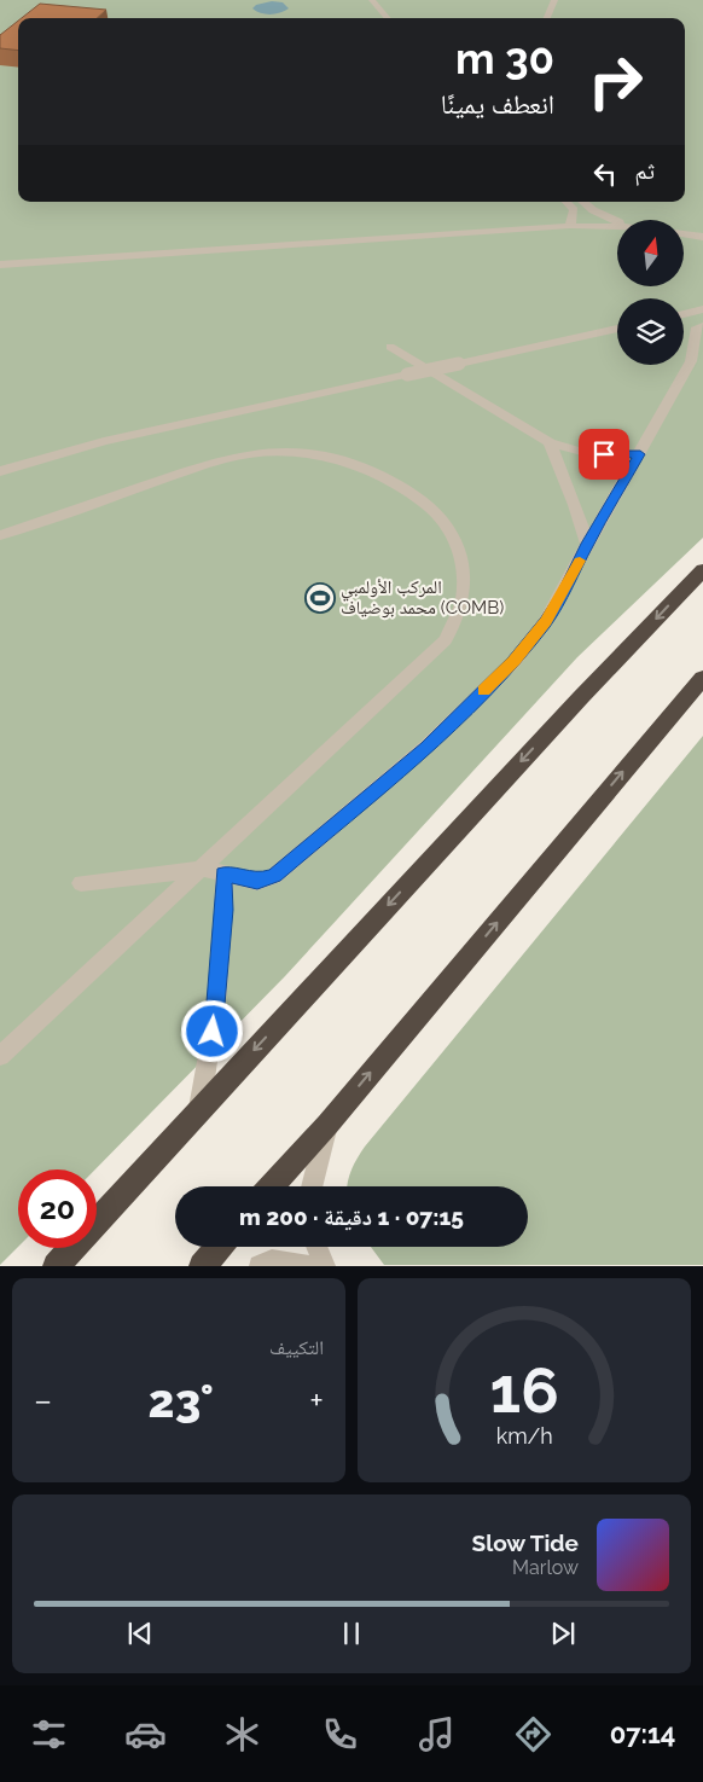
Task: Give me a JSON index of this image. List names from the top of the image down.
{
  "places": {
    "sports": ["المركب الأولمبي محمد بوضياف (COMB)"]
  },
  "north": "top",
  "page": {
    "turn": ["30 m", "انعطف يمينًا"],
    "then": "ثم",
    "limit": "20",
    "trip": "07:15 · 1 دقيقة · 200 m",
    "tile": "التكييف",
    "heat": ["−", "23°", "+"],
    "song": ["Slow Tide", "Marlow"],
    "tabs": "07:14",
    "gauge": ["16", "km/h"]
  }
}
